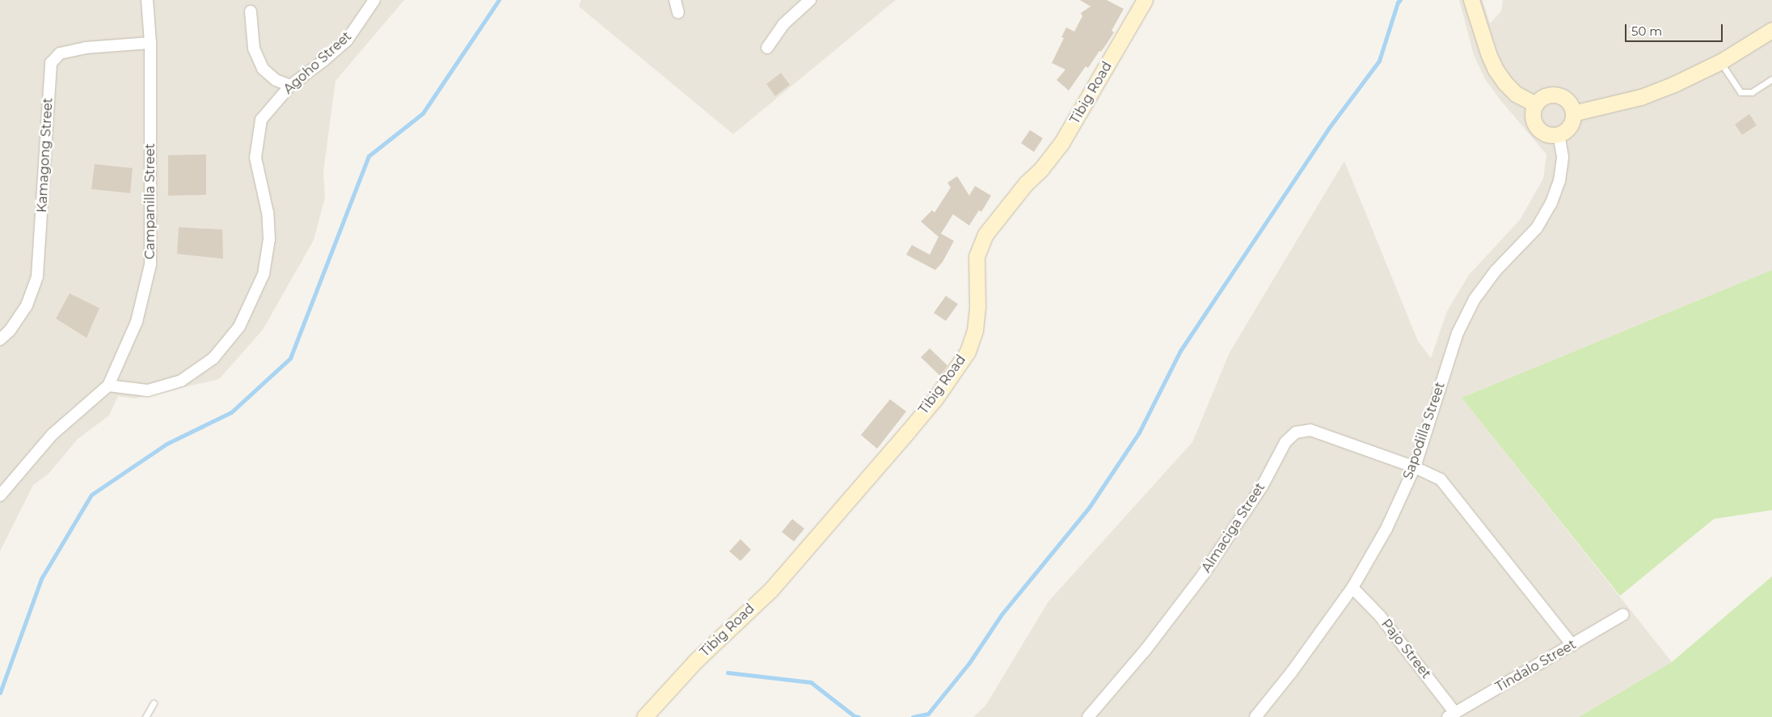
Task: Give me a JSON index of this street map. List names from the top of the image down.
{
  "streets": {
    "main road": ["Tibig Road"],
    "street": [
      "Agoho Street",
      "Kamagong Street",
      "Campanilla Street",
      "Sapodilla Street",
      "Almaciga Street",
      "Pajo Street",
      "Tindalo Street"
    ]
  },
  "crossings": [
    ["Agoho Street", "Campanilla Street"],
    ["Kamagong Street", "Campanilla Street"],
    ["Sapodilla Street", "Almaciga Street"],
    ["Sapodilla Street", "Pajo Street"],
    ["Almaciga Street", "Tindalo Street"],
    ["Pajo Street", "Tindalo Street"]
  ],
  "scale_bar": "50 m"
}
